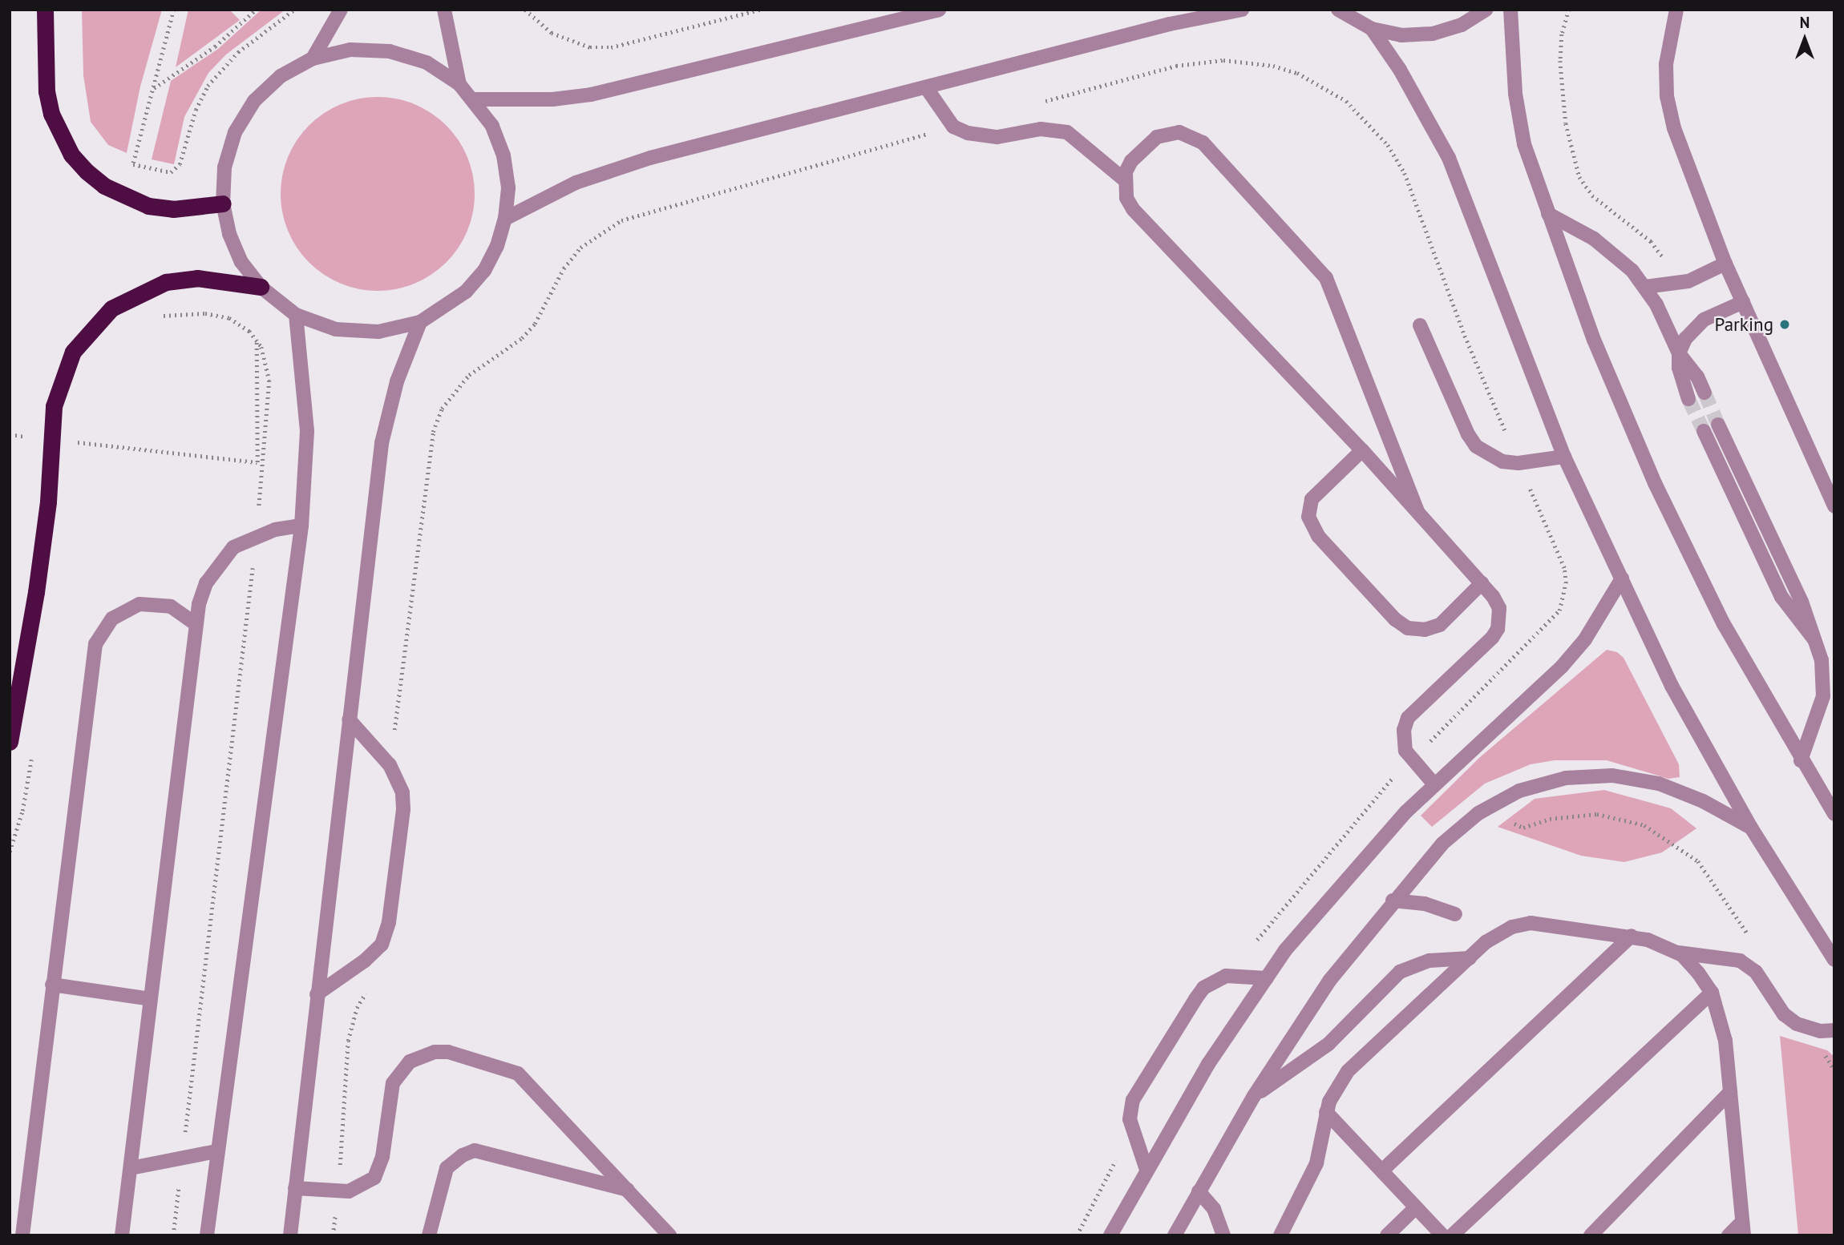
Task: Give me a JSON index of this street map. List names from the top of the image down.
{
  "places": ["Parking"],
  "north": "top"
}
